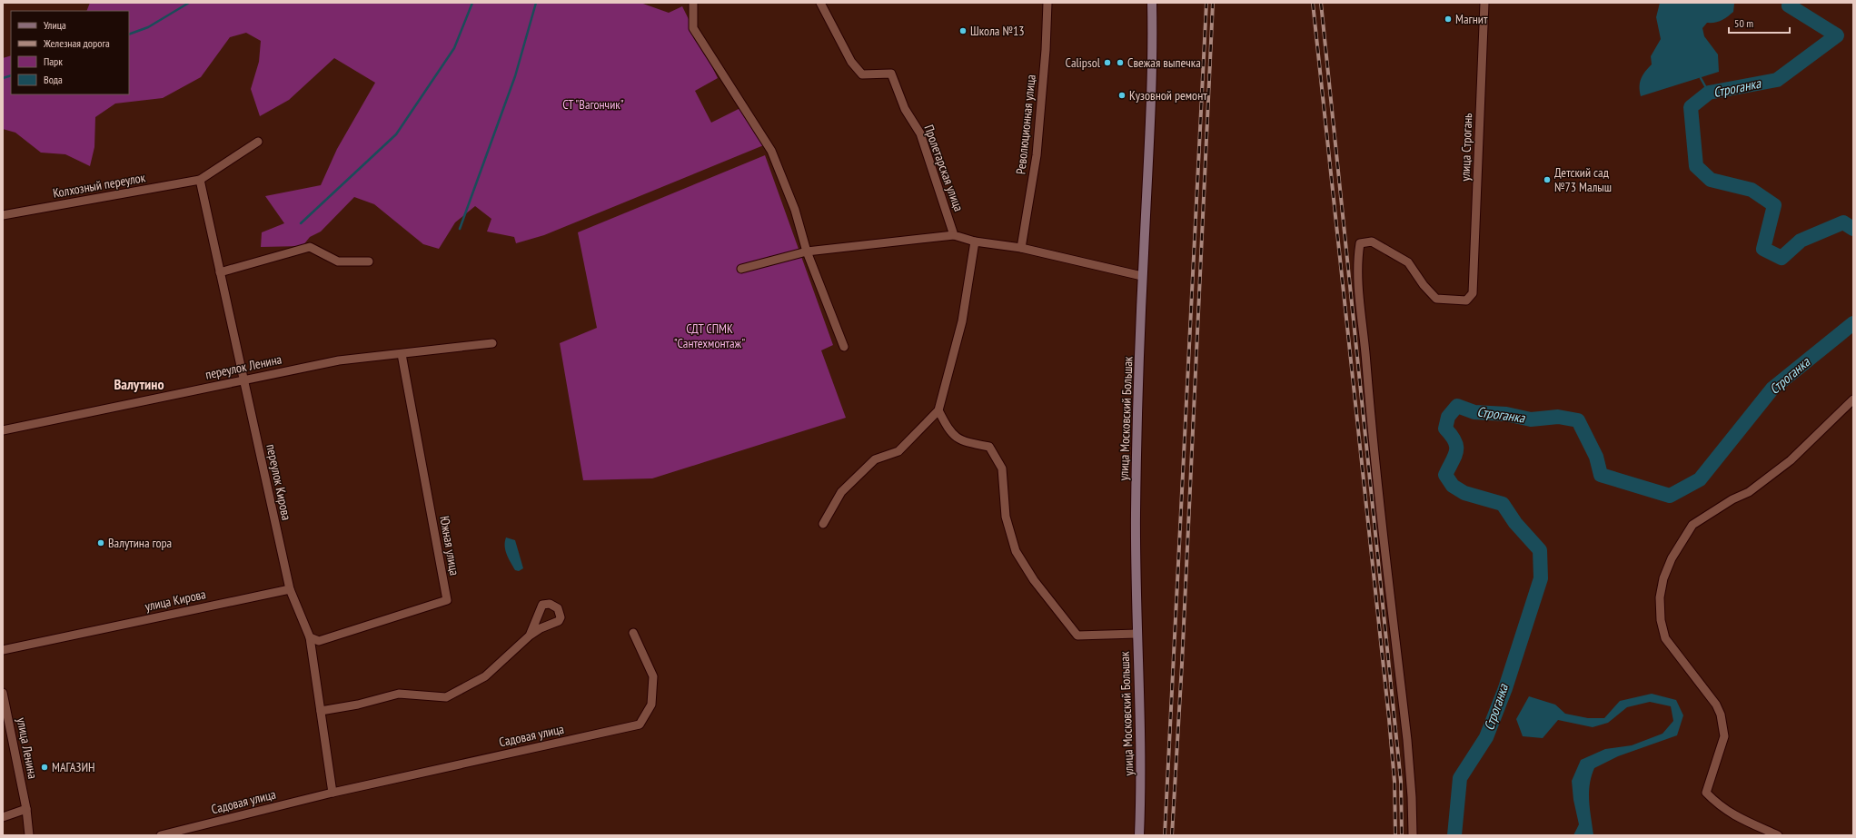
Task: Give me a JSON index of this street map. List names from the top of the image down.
{
  "streets": {
    "street": [
      "Революционная улица",
      "улица Строгань",
      "Пролетарская улица",
      "Колхозный переулок",
      "переулок Ленина",
      "улица Московский Большак",
      "переулок Кирова",
      "Южная улица",
      "улица Кирова",
      "Садовая улица",
      "улица Ленина"
    ]
  },
  "crossings": [
    ["переулок Ленина", "переулок Кирова"],
    ["переулок Ленина", "Южная улица"],
    ["переулок Кирова", "улица Кирова"]
  ],
  "districts": ["Валутино"],
  "water": ["Строганка"],
  "parks": ["СТ \"Вагончик\"", "СДТ СПМК \"Сантехмонтаж\""],
  "places": [
    "Магнит",
    "Школа №13",
    "Сalipsol",
    "Свежая выпечка",
    "Кузовной ремонт",
    "Детский сад №73 Малыш",
    "Валутина гора",
    "МАГАЗИН"
  ],
  "legend": [
    "Улица",
    "Железная дорога",
    "Парк",
    "Вода"
  ],
  "scale_bar": "50 m"
}
